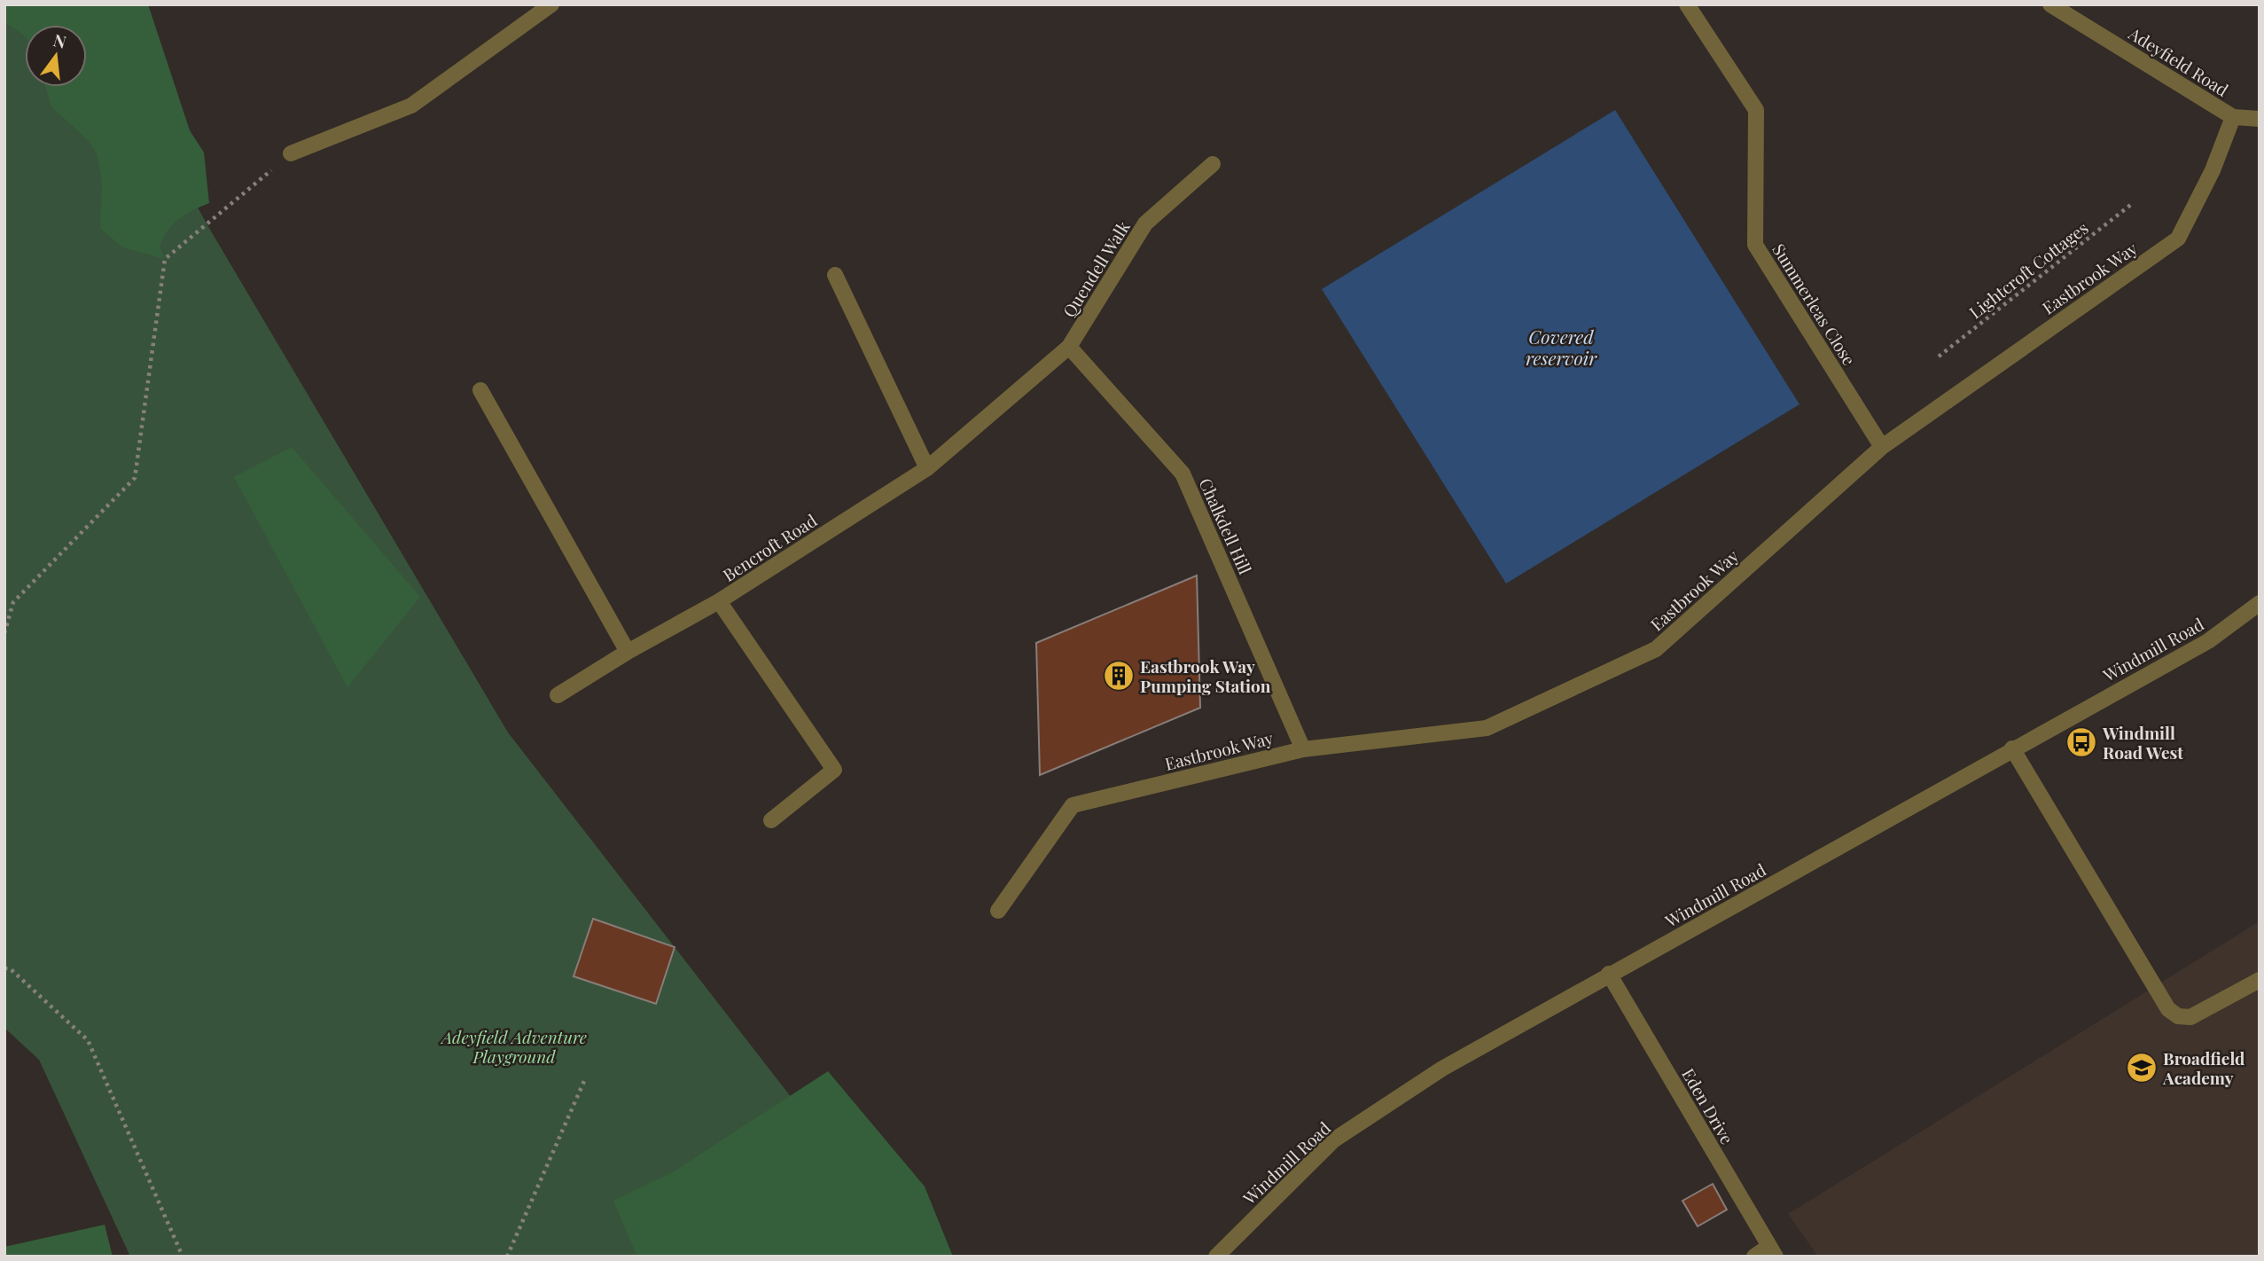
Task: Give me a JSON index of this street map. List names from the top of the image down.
{
  "streets": {
    "street": [
      "Adeyfield Road",
      "Quendell Walk",
      "Eastbrook Way",
      "Summerleas Close",
      "Chalkdell Hill",
      "Bencroft Road",
      "Windmill Road",
      "Eden Drive"
    ],
    "path": ["Lightcroft Cottages"]
  },
  "crossings": [
    ["Adeyfield Road", "Eastbrook Way"],
    ["Quendell Walk", "Chalkdell Hill"],
    ["Quendell Walk", "Bencroft Road"],
    ["Eastbrook Way", "Summerleas Close"],
    ["Eastbrook Way", "Chalkdell Hill"],
    ["Chalkdell Hill", "Bencroft Road"],
    ["Windmill Road", "Eden Drive"]
  ],
  "water": ["Covered reservoir"],
  "parks": ["Adeyfield Adventure Playground"],
  "places": {
    "building": ["Eastbrook Way Pumping Station"],
    "bus stop": ["Windmill Road West"],
    "school or university": ["Broadfield Academy"]
  },
  "north": "top"
}
